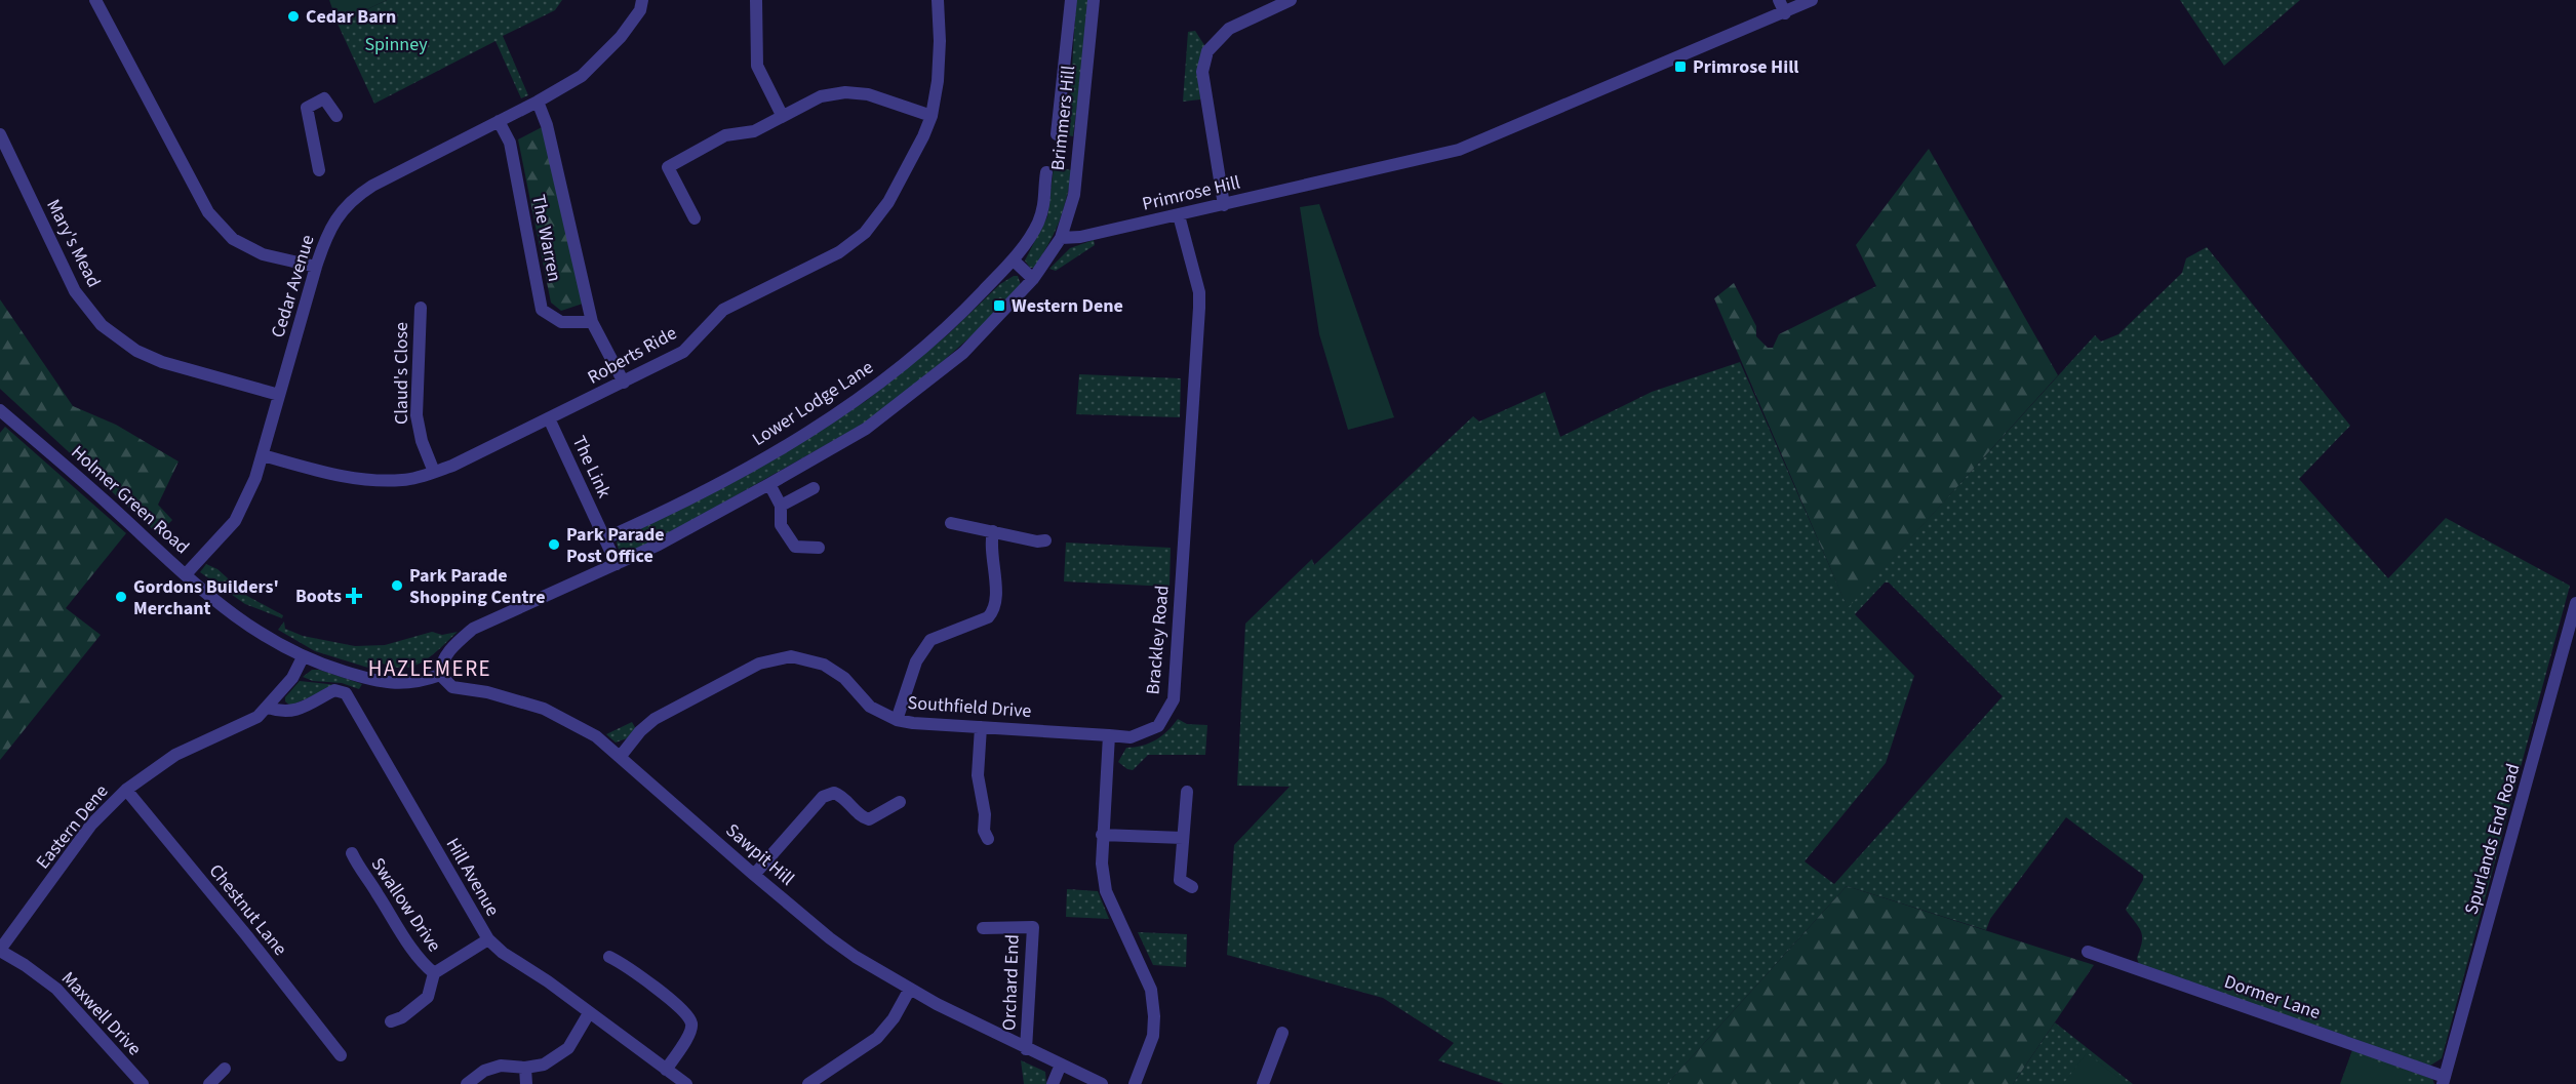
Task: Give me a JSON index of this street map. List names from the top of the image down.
{
  "streets": {
    "street": [
      "Brimmers Hill",
      "Primrose Hill",
      "The Warren",
      "Mary's Mead",
      "Cedar Avenue",
      "Roberts Ride",
      "Claud's Close",
      "Lower Lodge Lane",
      "The Link",
      "Holmer Green Road",
      "Brackley Road",
      "Southfield Drive",
      "Eastern Dene",
      "Spurlands End Road",
      "Sawpit Hill",
      "Hill Avenue",
      "Swallow Drive",
      "Chestnut Lane",
      "Orchard End",
      "Dormer Lane",
      "Maxwell Drive"
    ]
  },
  "crossings": [
    ["Brimmers Hill", "Primrose Hill"],
    ["Primrose Hill", "Brackley Road"],
    ["The Warren", "Cedar Avenue"],
    ["The Warren", "Roberts Ride"],
    ["Mary's Mead", "Cedar Avenue"],
    ["Cedar Avenue", "Roberts Ride"],
    ["Cedar Avenue", "Holmer Green Road"],
    ["Roberts Ride", "Claud's Close"],
    ["Roberts Ride", "The Link"],
    ["Lower Lodge Lane", "The Link"],
    ["Holmer Green Road", "Eastern Dene"],
    ["Holmer Green Road", "Sawpit Hill"],
    ["Brackley Road", "Southfield Drive"],
    ["Southfield Drive", "Sawpit Hill"],
    ["Eastern Dene", "Hill Avenue"],
    ["Eastern Dene", "Chestnut Lane"],
    ["Eastern Dene", "Maxwell Drive"],
    ["Spurlands End Road", "Dormer Lane"],
    ["Sawpit Hill", "Orchard End"],
    ["Hill Avenue", "Swallow Drive"]
  ],
  "districts": ["HAZLEMERE"],
  "parks": ["Spinney"],
  "places": {
    "other": [
      "Cedar Barn",
      "Park Parade Post Office",
      "Park Parade Shopping Centre",
      "Gordons Builders' Merchant"
    ],
    "transit": ["Primrose Hill", "Western Dene"],
    "health": ["Boots"]
  }
}
